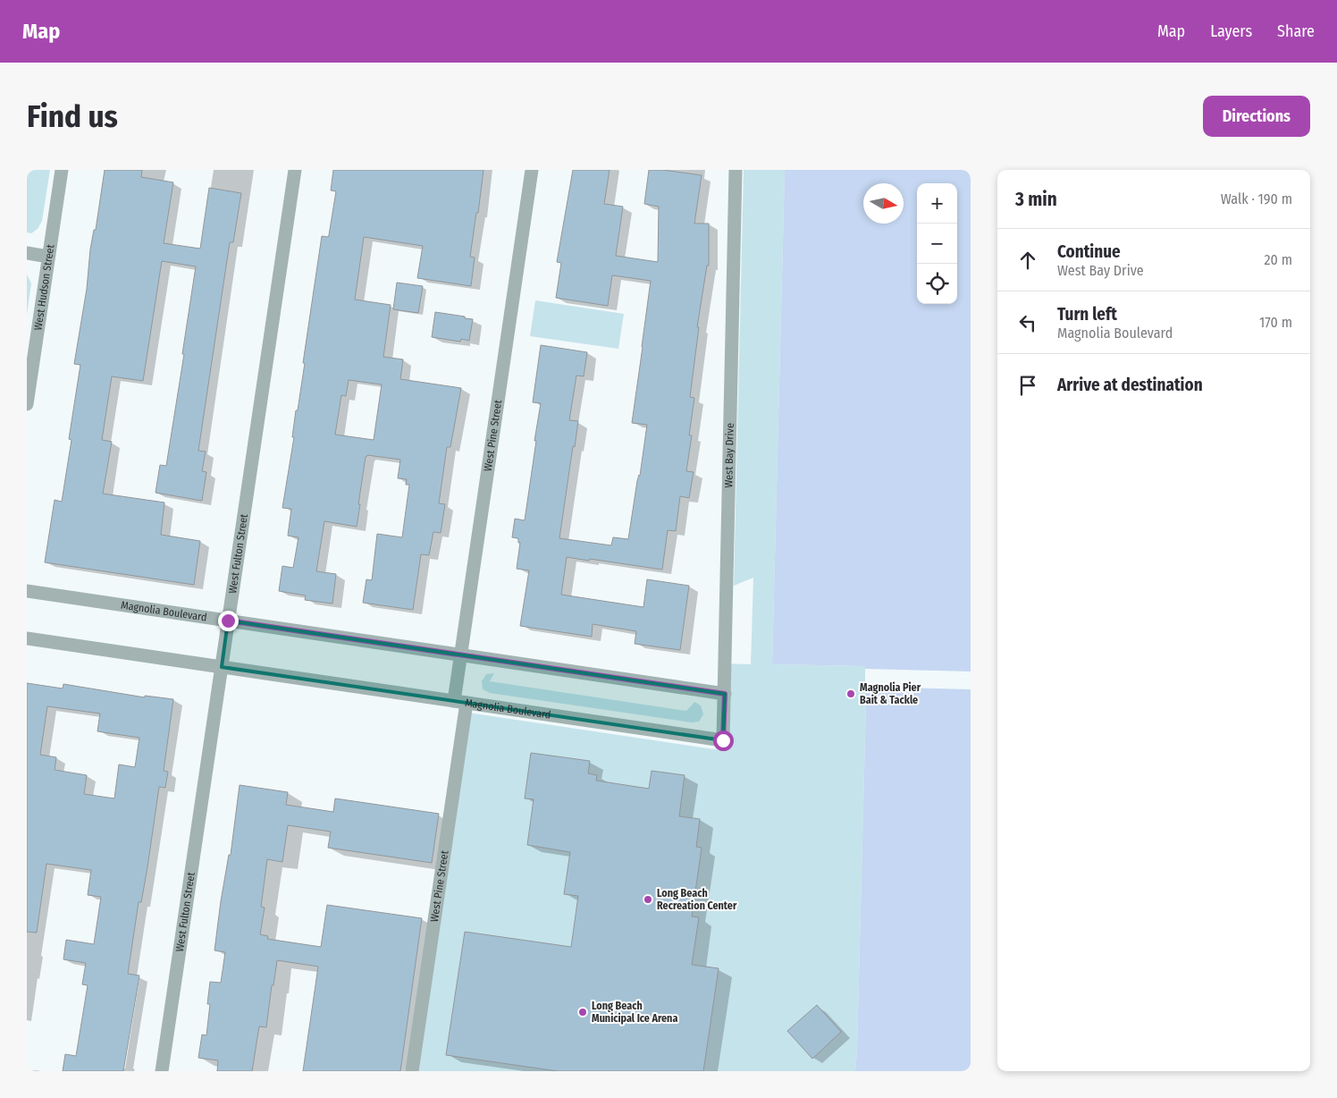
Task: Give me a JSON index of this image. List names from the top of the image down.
{
  "streets": {
    "street": [
      "West Hudson Street",
      "West Pine Street",
      "West Bay Drive",
      "West Fulton Street",
      "Magnolia Boulevard"
    ]
  },
  "crossings": [
    ["West Pine Street", "Magnolia Boulevard"],
    ["West Bay Drive", "Magnolia Boulevard"],
    ["West Fulton Street", "Magnolia Boulevard"]
  ],
  "places": ["Magnolia Pier Bait & Tackle", "Long Beach Recreation Center", "Long Beach Municipal Ice Arena"],
  "north": "right",
  "page": {
    "header": "Map",
    "nav": ["Map", "Layers", "Share"],
    "buttons": "Directions",
    "title": "Find us",
    "heading": ["3 min", "Walk · 190 m"],
    "map_buttons": ["+", "−"],
    "list": [
      ["Continue", "West Bay Drive", "20 m"],
      ["Turn left", "Magnolia Boulevard", "170 m"],
      "Arrive at destination"
    ]
  }
}
